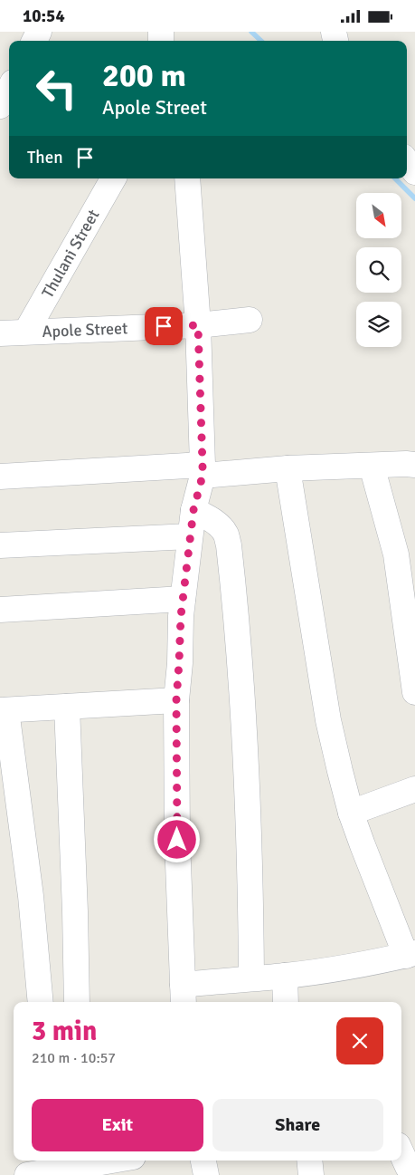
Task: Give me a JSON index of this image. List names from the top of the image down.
{
  "streets": {
    "street": ["Thulani Street", "Apole Street"]
  },
  "crossings": [
    ["Thulani Street", "Apole Street"]
  ],
  "north": "bottom right",
  "page": {
    "status": "10:54",
    "turn": ["200 m", "Apole Street"],
    "then": "Then",
    "heading": ["3 min", "210 m · 10:57"],
    "buttons": ["Exit", "Share"]
  }
}
